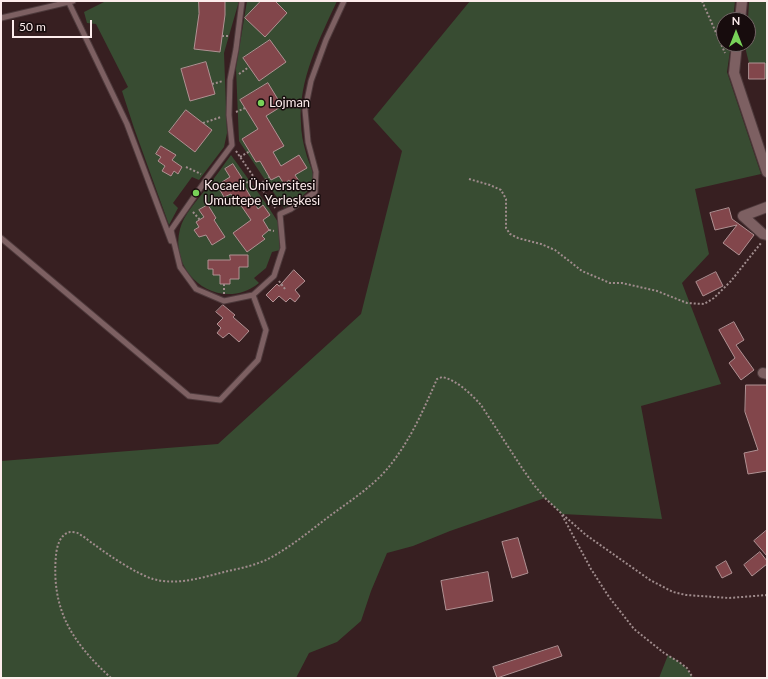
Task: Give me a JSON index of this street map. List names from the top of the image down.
{
  "places": ["Lojman", "Kocaeli Üniversitesi Umuttepe Yerleşkesi"],
  "scale_bar": "50 m",
  "north": "top"
}
